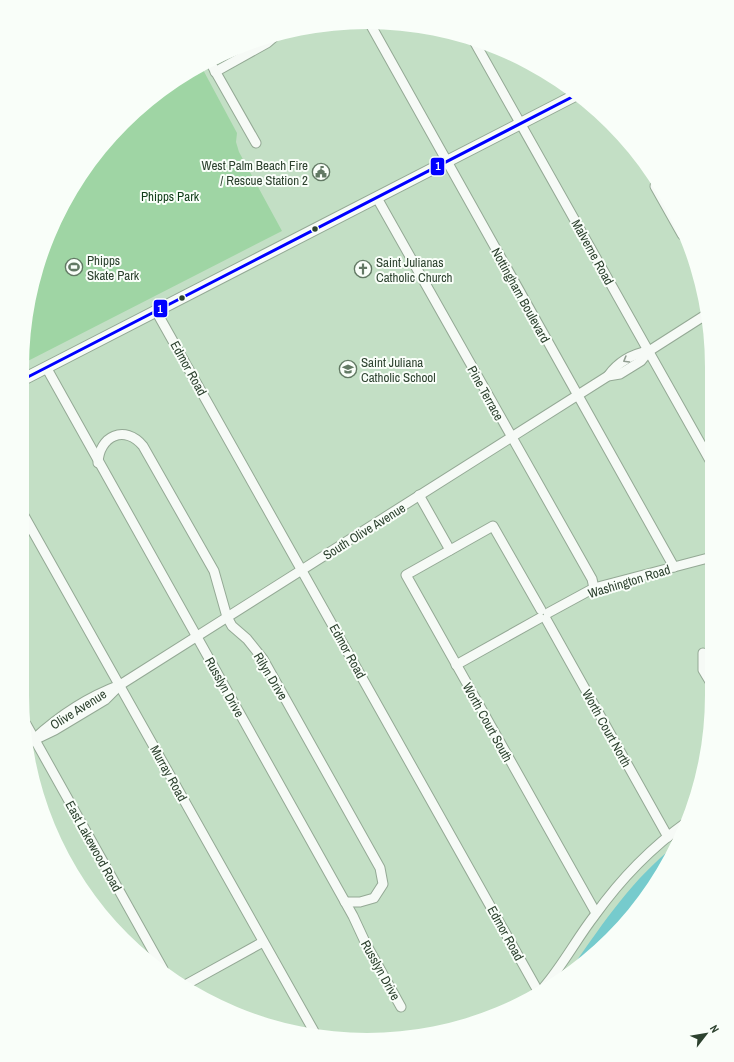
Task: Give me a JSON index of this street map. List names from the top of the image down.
{
  "streets": {
    "street": [
      "Malverne Road",
      "Nottingham Boulevard",
      "Edmor Road",
      "Pine Terrace",
      "South Olive Avenue",
      "Washington Road",
      "Rilyn Drive",
      "Russlyn Drive",
      "Olive Avenue",
      "Worth Court South",
      "Worth Court North",
      "Murray Road",
      "East Lakewood Road"
    ]
  },
  "crossings": [
    ["Malverne Road", "South Olive Avenue"],
    ["Nottingham Boulevard", "South Olive Avenue"],
    ["Nottingham Boulevard", "Washington Road"],
    ["Edmor Road", "South Olive Avenue"],
    ["Pine Terrace", "South Olive Avenue"],
    ["Pine Terrace", "Washington Road"],
    ["South Olive Avenue", "Rilyn Drive"],
    ["South Olive Avenue", "Russlyn Drive"],
    ["South Olive Avenue", "Olive Avenue"],
    ["South Olive Avenue", "Murray Road"],
    ["Washington Road", "Worth Court South"],
    ["Washington Road", "Worth Court North"],
    ["Rilyn Drive", "Russlyn Drive"],
    ["Olive Avenue", "Murray Road"],
    ["Worth Court South", "Worth Court North"]
  ],
  "parks": ["Phipps Park"],
  "places": {
    "public building": ["West Palm Beach Fire / Rescue Station 2"],
    "sports": ["Phipps Skate Park"],
    "church": ["Saint Julianas Catholic Church"],
    "school or university": ["Saint Juliana Catholic School"]
  },
  "lines": ["transit line 1"],
  "north": "top right"
}
